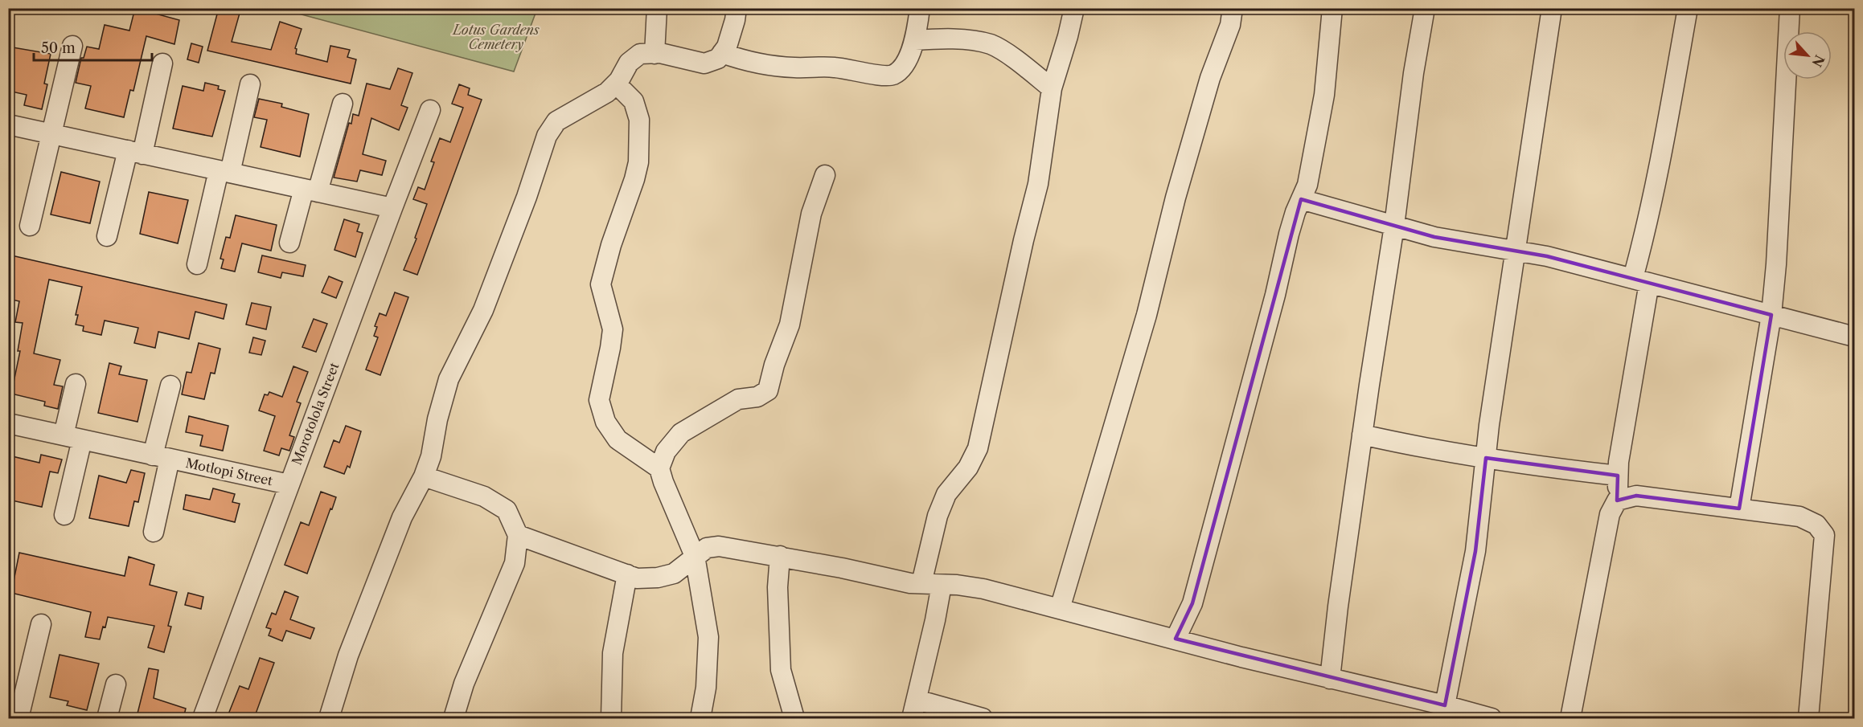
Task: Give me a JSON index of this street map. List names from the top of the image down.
{
  "streets": {
    "street": ["Morotolola Street", "Motlopi Street"]
  },
  "crossings": [
    ["Morotolola Street", "Motlopi Street"]
  ],
  "parks": ["Lotus Gardens Cemetery"],
  "scale_bar": "50 m",
  "north": "bottom right"
}
